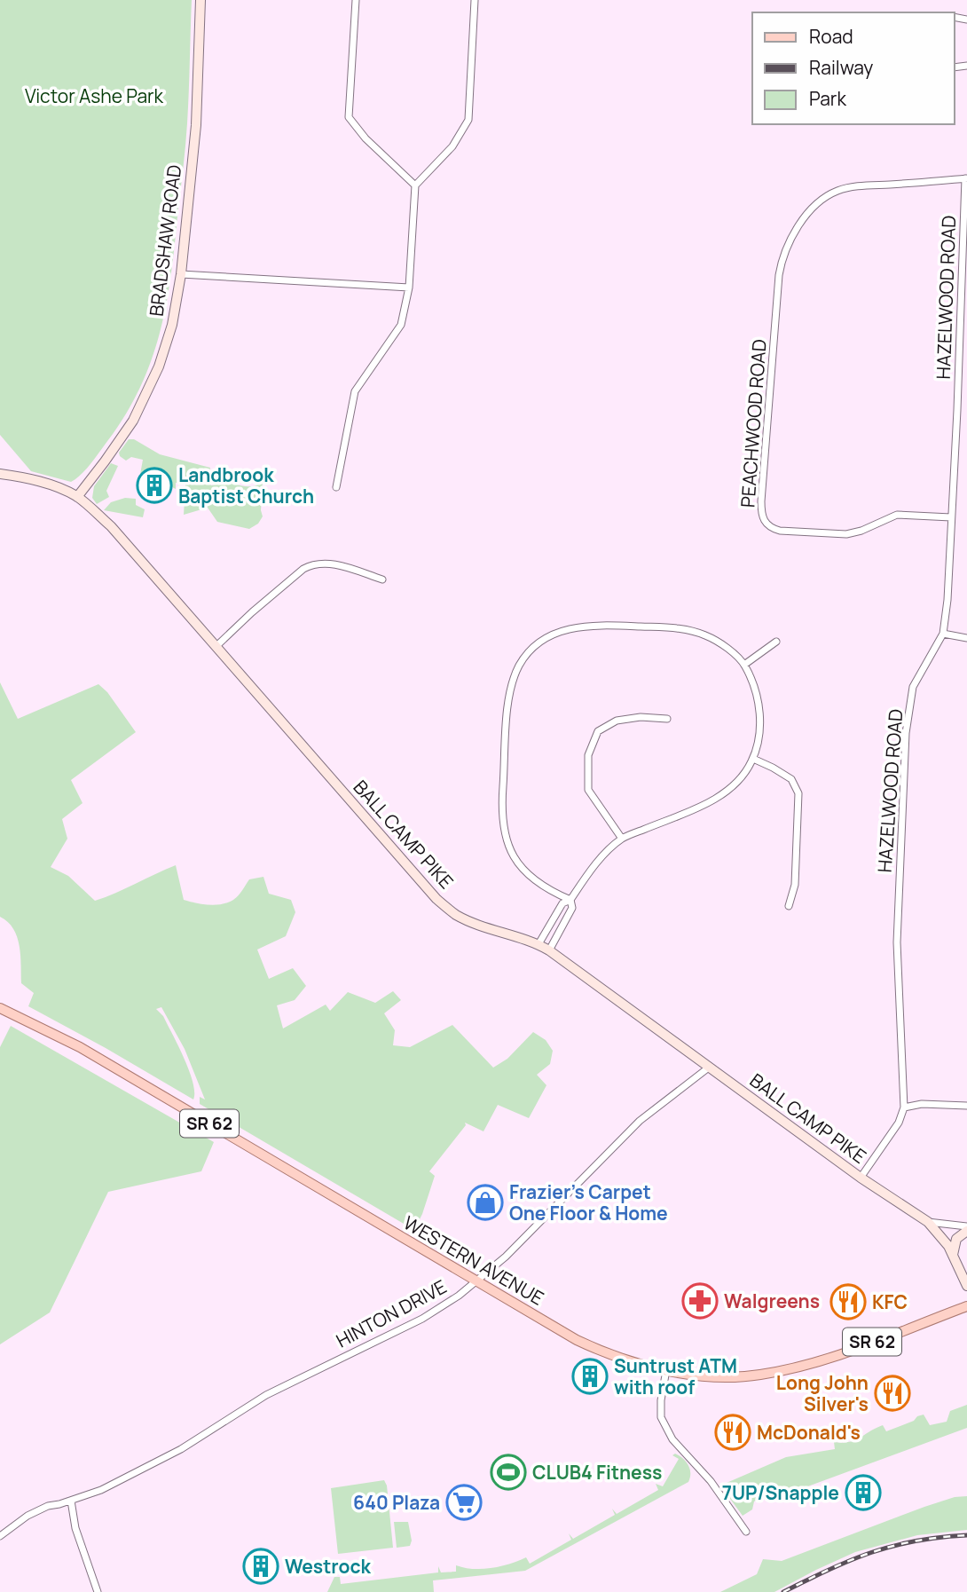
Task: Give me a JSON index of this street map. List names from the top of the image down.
{
  "streets": {
    "main road": ["SR 62", "WESTERN AVENUE"],
    "street": [
      "BRADSHAW ROAD",
      "HAZELWOOD ROAD",
      "PEACHWOOD ROAD",
      "BALL CAMP PIKE",
      "HINTON DRIVE"
    ]
  },
  "crossings": [
    ["BRADSHAW ROAD", "BALL CAMP PIKE"],
    ["HAZELWOOD ROAD", "PEACHWOOD ROAD"],
    ["HAZELWOOD ROAD", "BALL CAMP PIKE"],
    ["BALL CAMP PIKE", "HINTON DRIVE"],
    ["WESTERN AVENUE", "HINTON DRIVE"]
  ],
  "parks": ["Victor Ashe Park"],
  "places": {
    "building": [
      "Landbrook Baptist Church",
      "Suntrust ATM with roof",
      "7UP/Snapple",
      "Westrock"
    ],
    "shop": ["Frazier's Carpet One Floor & Home"],
    "pharmacy": ["Walgreens"],
    "restaurant": ["KFC", "Long John Silver's", "McDonald's"],
    "sports": ["CLUB4 Fitness"],
    "supermarket": ["640 Plaza"]
  },
  "legend": ["Road", "Railway", "Park"]
}
